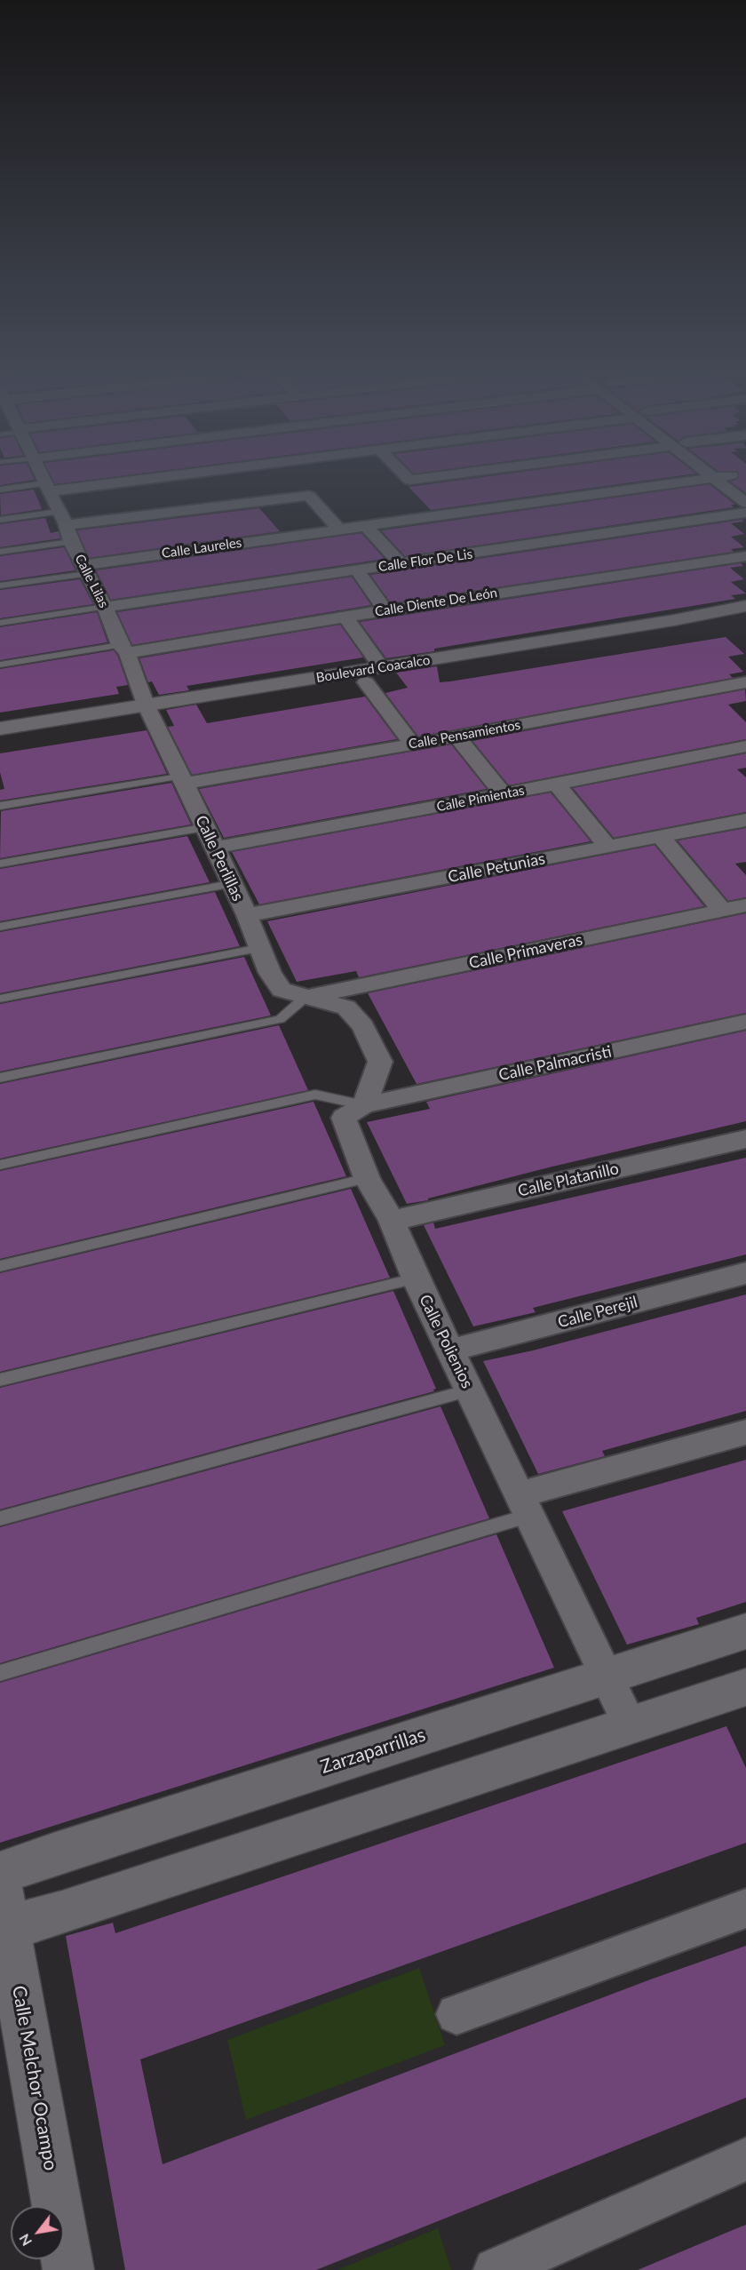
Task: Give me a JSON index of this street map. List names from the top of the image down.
{
  "streets": {
    "main road": ["Boulevard Coacalco", "Zarzaparrillas", "Calle Melchor Ocampo"],
    "street": [
      "Calle Laureles",
      "Calle Flor De Lis",
      "Calle Lilas",
      "Calle Diente De León",
      "Calle Pensamientos",
      "Calle Pimientas",
      "Calle Perlillas",
      "Calle Petunias",
      "Calle Primaveras",
      "Calle Palmacristi",
      "Calle Platanillo",
      "Calle Perejil",
      "Calle Polienios"
    ]
  },
  "crossings": [
    ["Calle Laureles", "Calle Lilas"],
    ["Calle Flor De Lis", "Calle Lilas"],
    ["Calle Lilas", "Calle Diente De León"],
    ["Calle Lilas", "Boulevard Coacalco"],
    ["Calle Lilas", "Calle Perlillas"],
    ["Boulevard Coacalco", "Calle Perlillas"],
    ["Calle Pensamientos", "Calle Perlillas"],
    ["Calle Pimientas", "Calle Perlillas"],
    ["Calle Perlillas", "Calle Petunias"],
    ["Calle Perlillas", "Calle Primaveras"],
    ["Calle Palmacristi", "Calle Polienios"],
    ["Calle Platanillo", "Calle Polienios"],
    ["Calle Perejil", "Calle Polienios"],
    ["Calle Polienios", "Zarzaparrillas"]
  ],
  "north": "bottom left"
}
